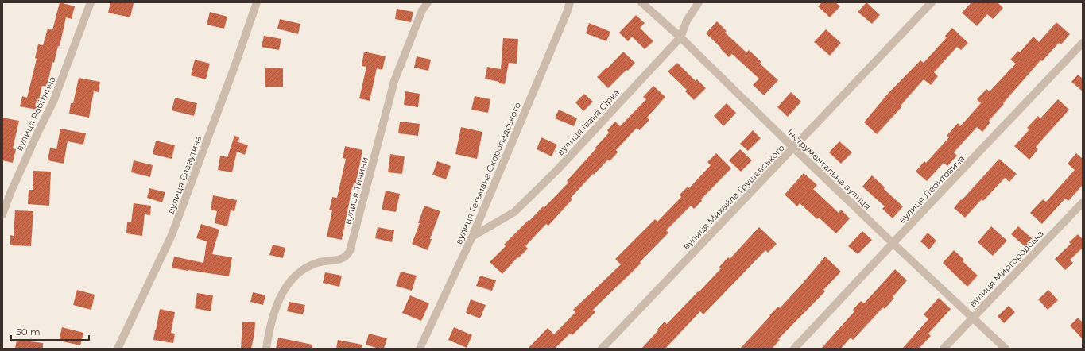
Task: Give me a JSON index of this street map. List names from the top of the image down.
{
  "streets": {
    "street": [
      "вулиця Робітнича",
      "вулиця Івана Сірка",
      "Інструментальна вулиця",
      "вулиця Гетьмана Скоропадського",
      "вулиця Славутича",
      "вулиця Леонтовича",
      "вулиця Тичини",
      "вулиця Михайла Грушевського",
      "вулиця Миргородська"
    ]
  },
  "crossings": [
    ["вулиця Івана Сірка", "Інструментальна вулиця"],
    ["вулиця Івана Сірка", "вулиця Гетьмана Скоропадського"],
    ["Інструментальна вулиця", "вулиця Леонтовича"],
    ["Інструментальна вулиця", "вулиця Михайла Грушевського"],
    ["Інструментальна вулиця", "вулиця Миргородська"]
  ],
  "scale_bar": "50 m"
}
